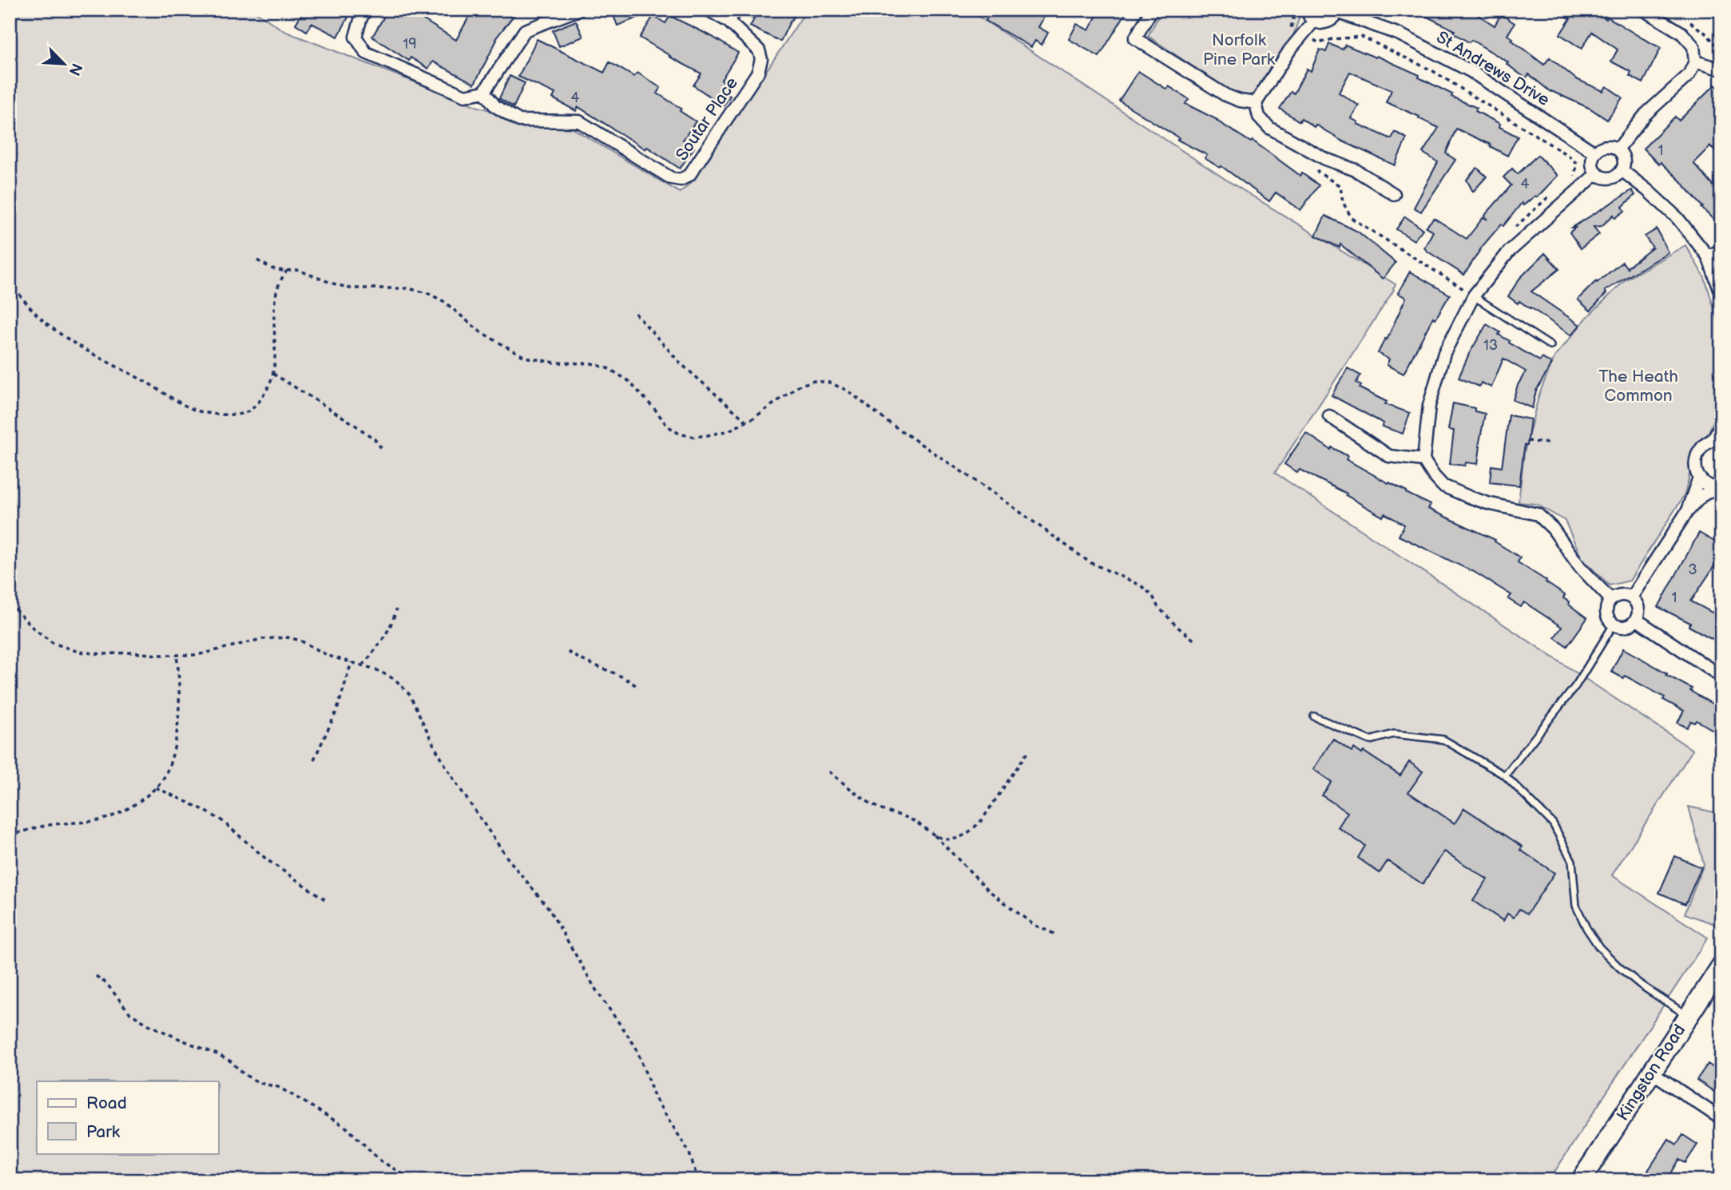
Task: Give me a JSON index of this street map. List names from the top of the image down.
{
  "streets": {
    "main road": ["Kingston Road"],
    "street": ["St Andrews Drive", "Soutar Place"]
  },
  "parks": ["Norfolk Pine Park", "The Heath Common"],
  "house_numbers": [
    "19",
    "4",
    "1",
    "4",
    "13",
    "3",
    "1"
  ],
  "legend": ["Road", "Park"],
  "north": "bottom right"
}
